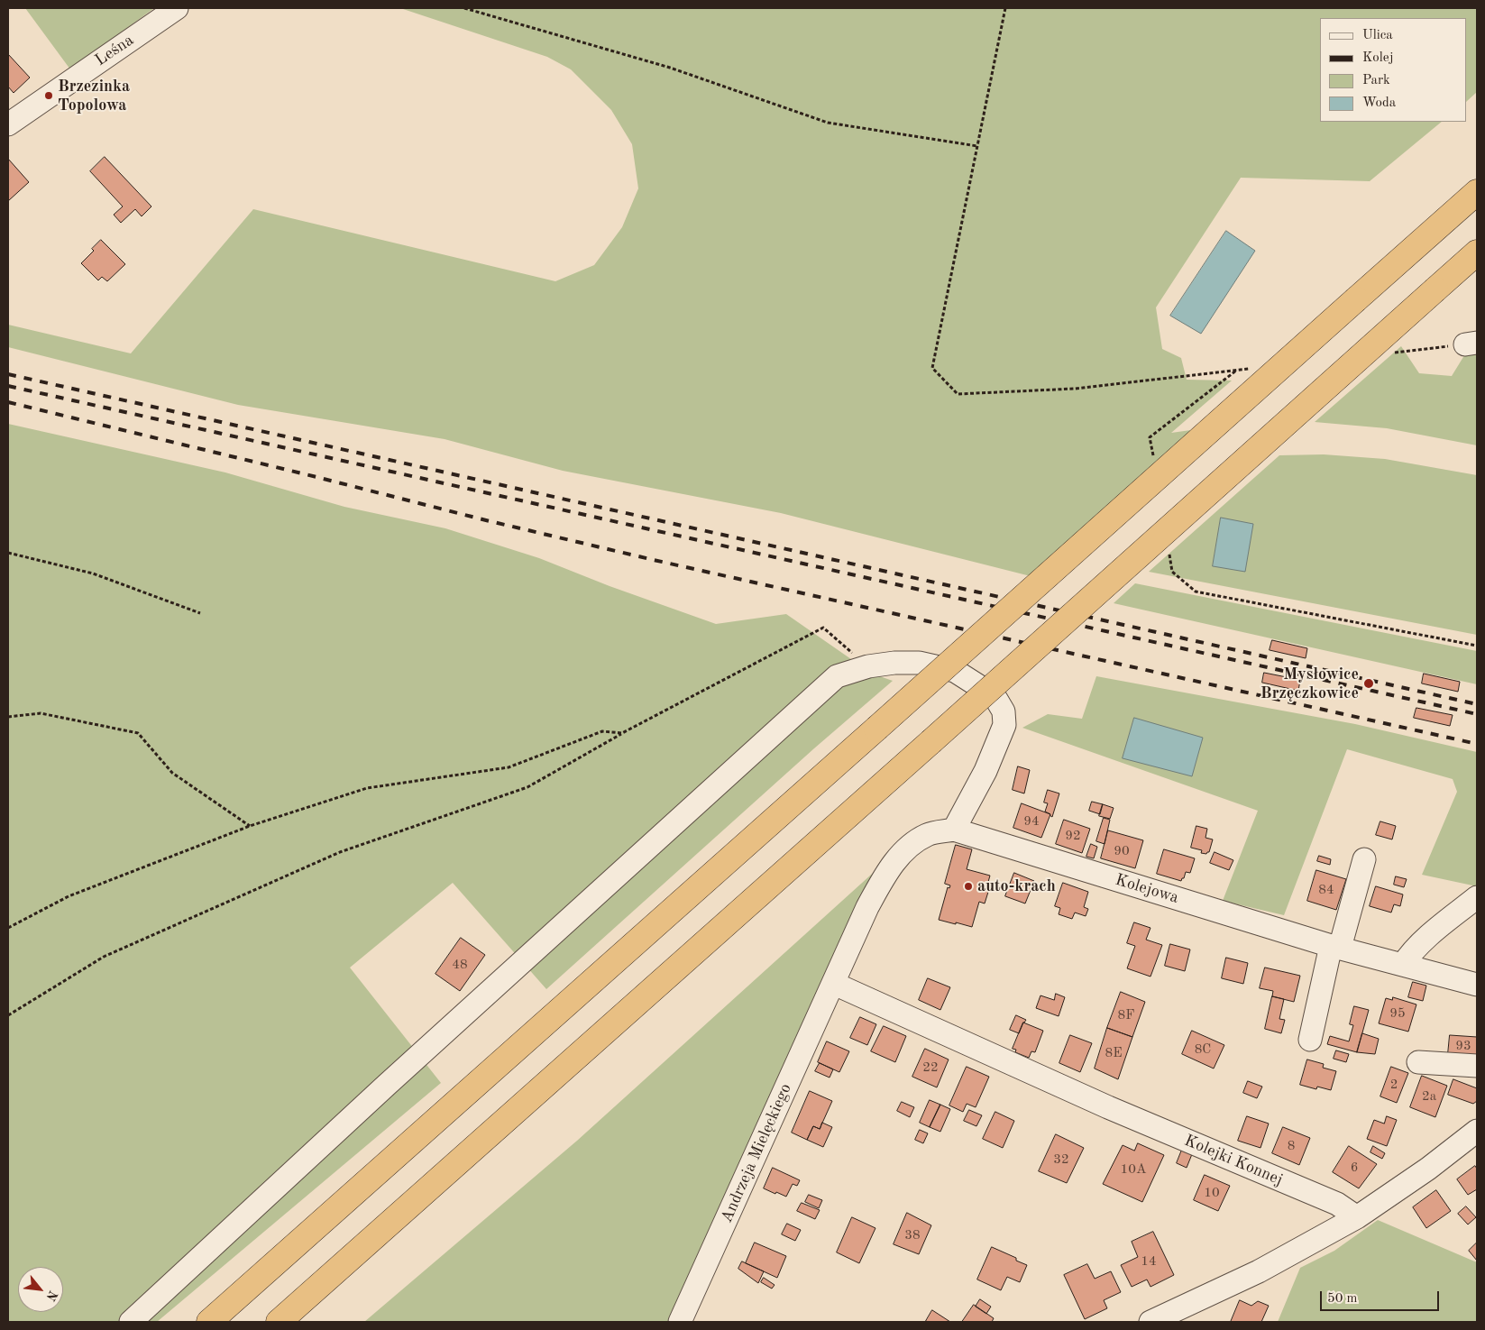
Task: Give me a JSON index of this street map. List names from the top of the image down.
{
  "streets": {
    "street": [
      "Leśna",
      "Kolejowa",
      "Andrzeja Mielęckiego",
      "Kolejki Konnej"
    ]
  },
  "crossings": [
    ["Kolejowa", "Andrzeja Mielęckiego"],
    ["Andrzeja Mielęckiego", "Kolejki Konnej"]
  ],
  "places": ["Brzezinka Topolowa", "Mysłowice Brzęczkowice", "auto-krach"],
  "house_numbers": [
    "94",
    "92",
    "90",
    "84",
    "48",
    "95",
    "8F",
    "93",
    "8C",
    "8E",
    "22",
    "2",
    "2a",
    "8",
    "32",
    "6",
    "10A",
    "10",
    "38",
    "14"
  ],
  "legend": [
    "Ulica",
    "Kolej",
    "Park",
    "Woda"
  ],
  "scale_bar": "50 m",
  "north": "bottom right"
}
